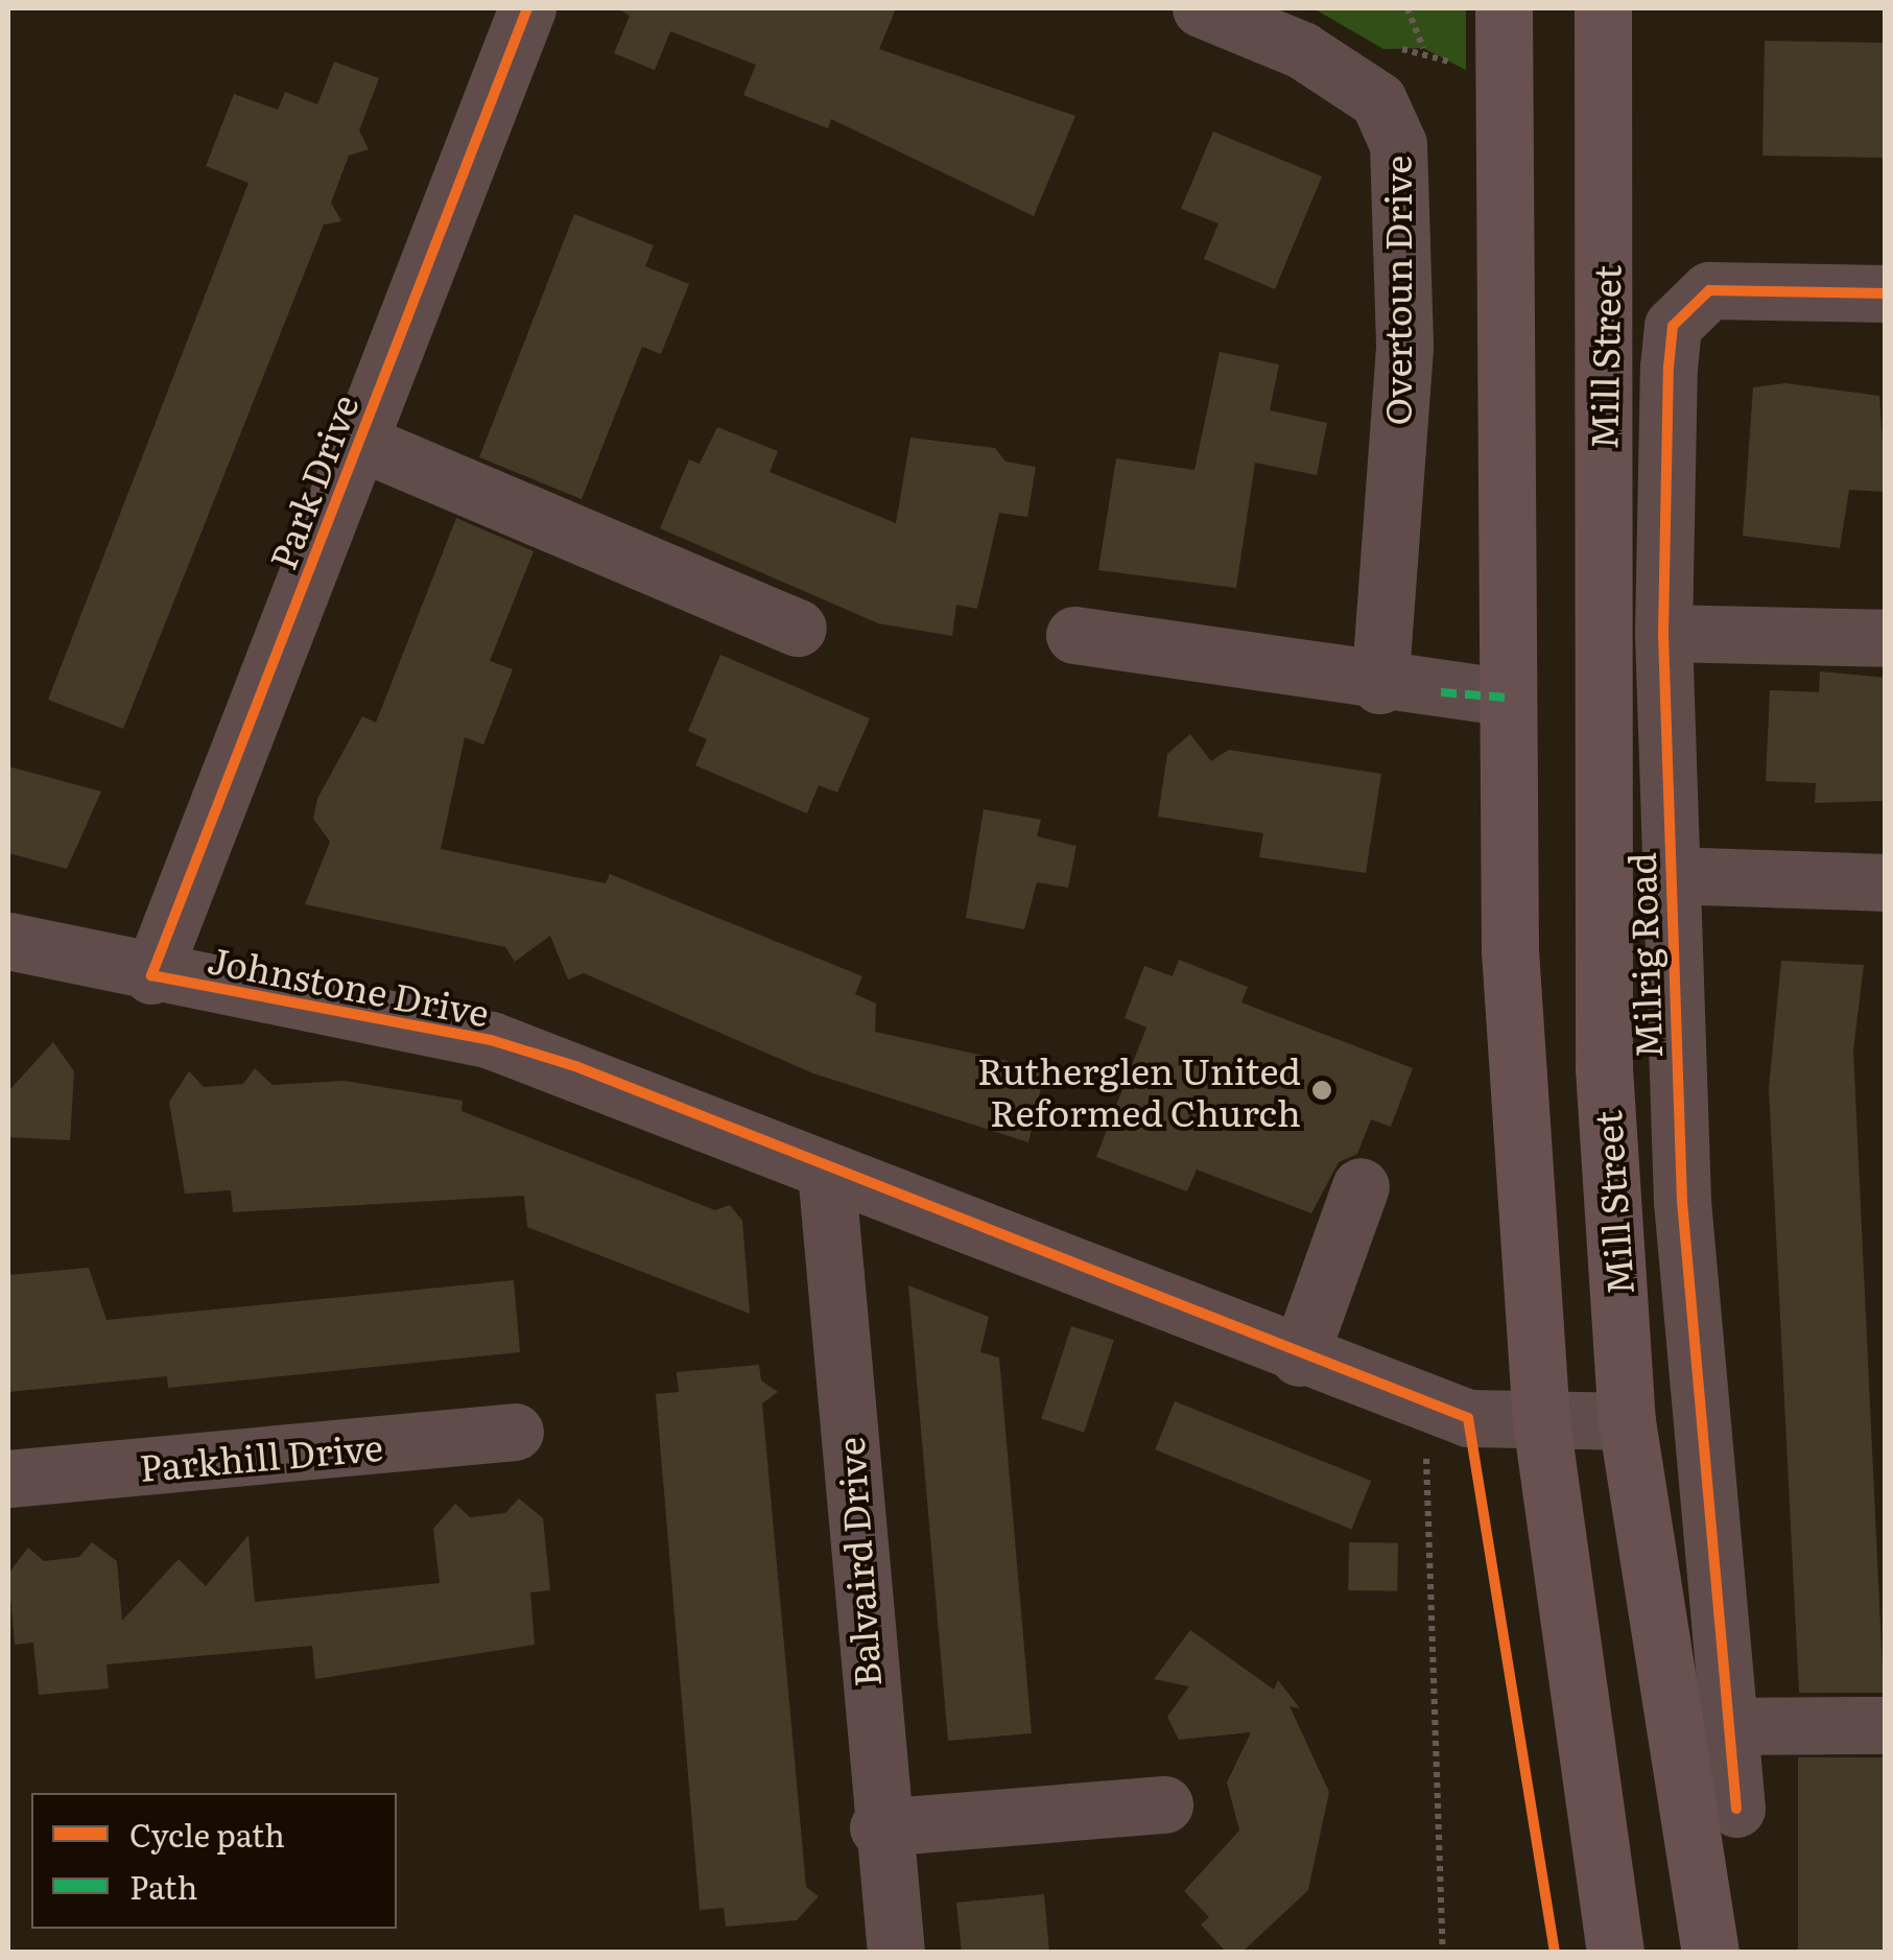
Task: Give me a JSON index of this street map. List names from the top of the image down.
{
  "streets": {
    "main road": ["Mill Street"],
    "street": [
      "Overtoun Drive",
      "Park Drive",
      "Milrig Road",
      "Johnstone Drive",
      "Parkhill Drive",
      "Balvaird Drive"
    ]
  },
  "crossings": [
    ["Mill Street", "Johnstone Drive"],
    ["Park Drive", "Johnstone Drive"],
    ["Johnstone Drive", "Balvaird Drive"]
  ],
  "places": ["Rutherglen United Reformed Church"],
  "legend": ["Cycle path", "Path"]
}
